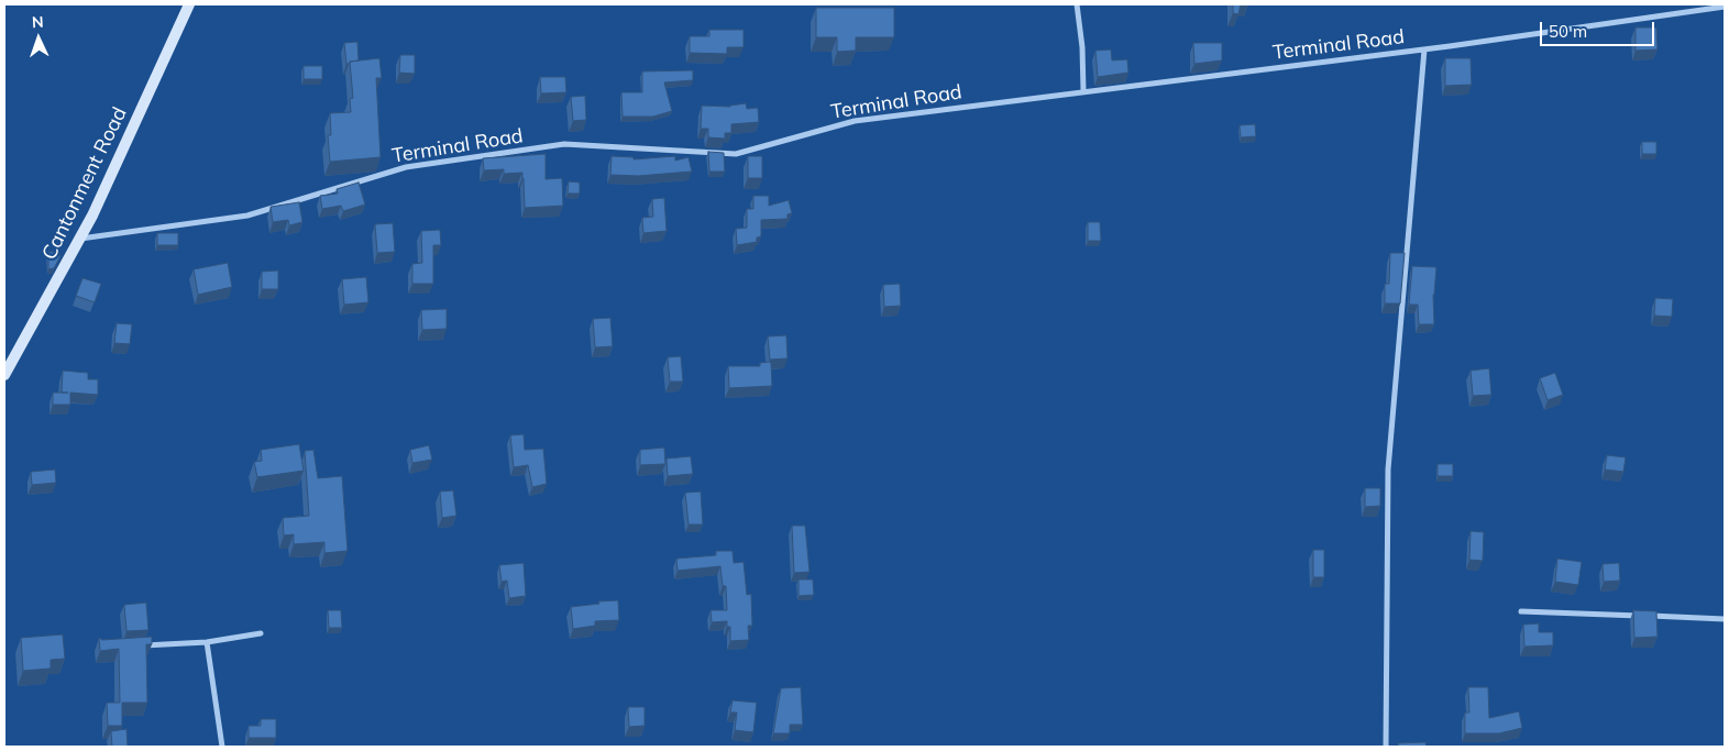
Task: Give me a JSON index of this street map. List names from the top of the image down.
{
  "streets": {
    "street": ["Terminal Road", "Cantonment Road"]
  },
  "crossings": [
    ["Terminal Road", "Cantonment Road"]
  ],
  "scale_bar": "50 m",
  "north": "top"
}
